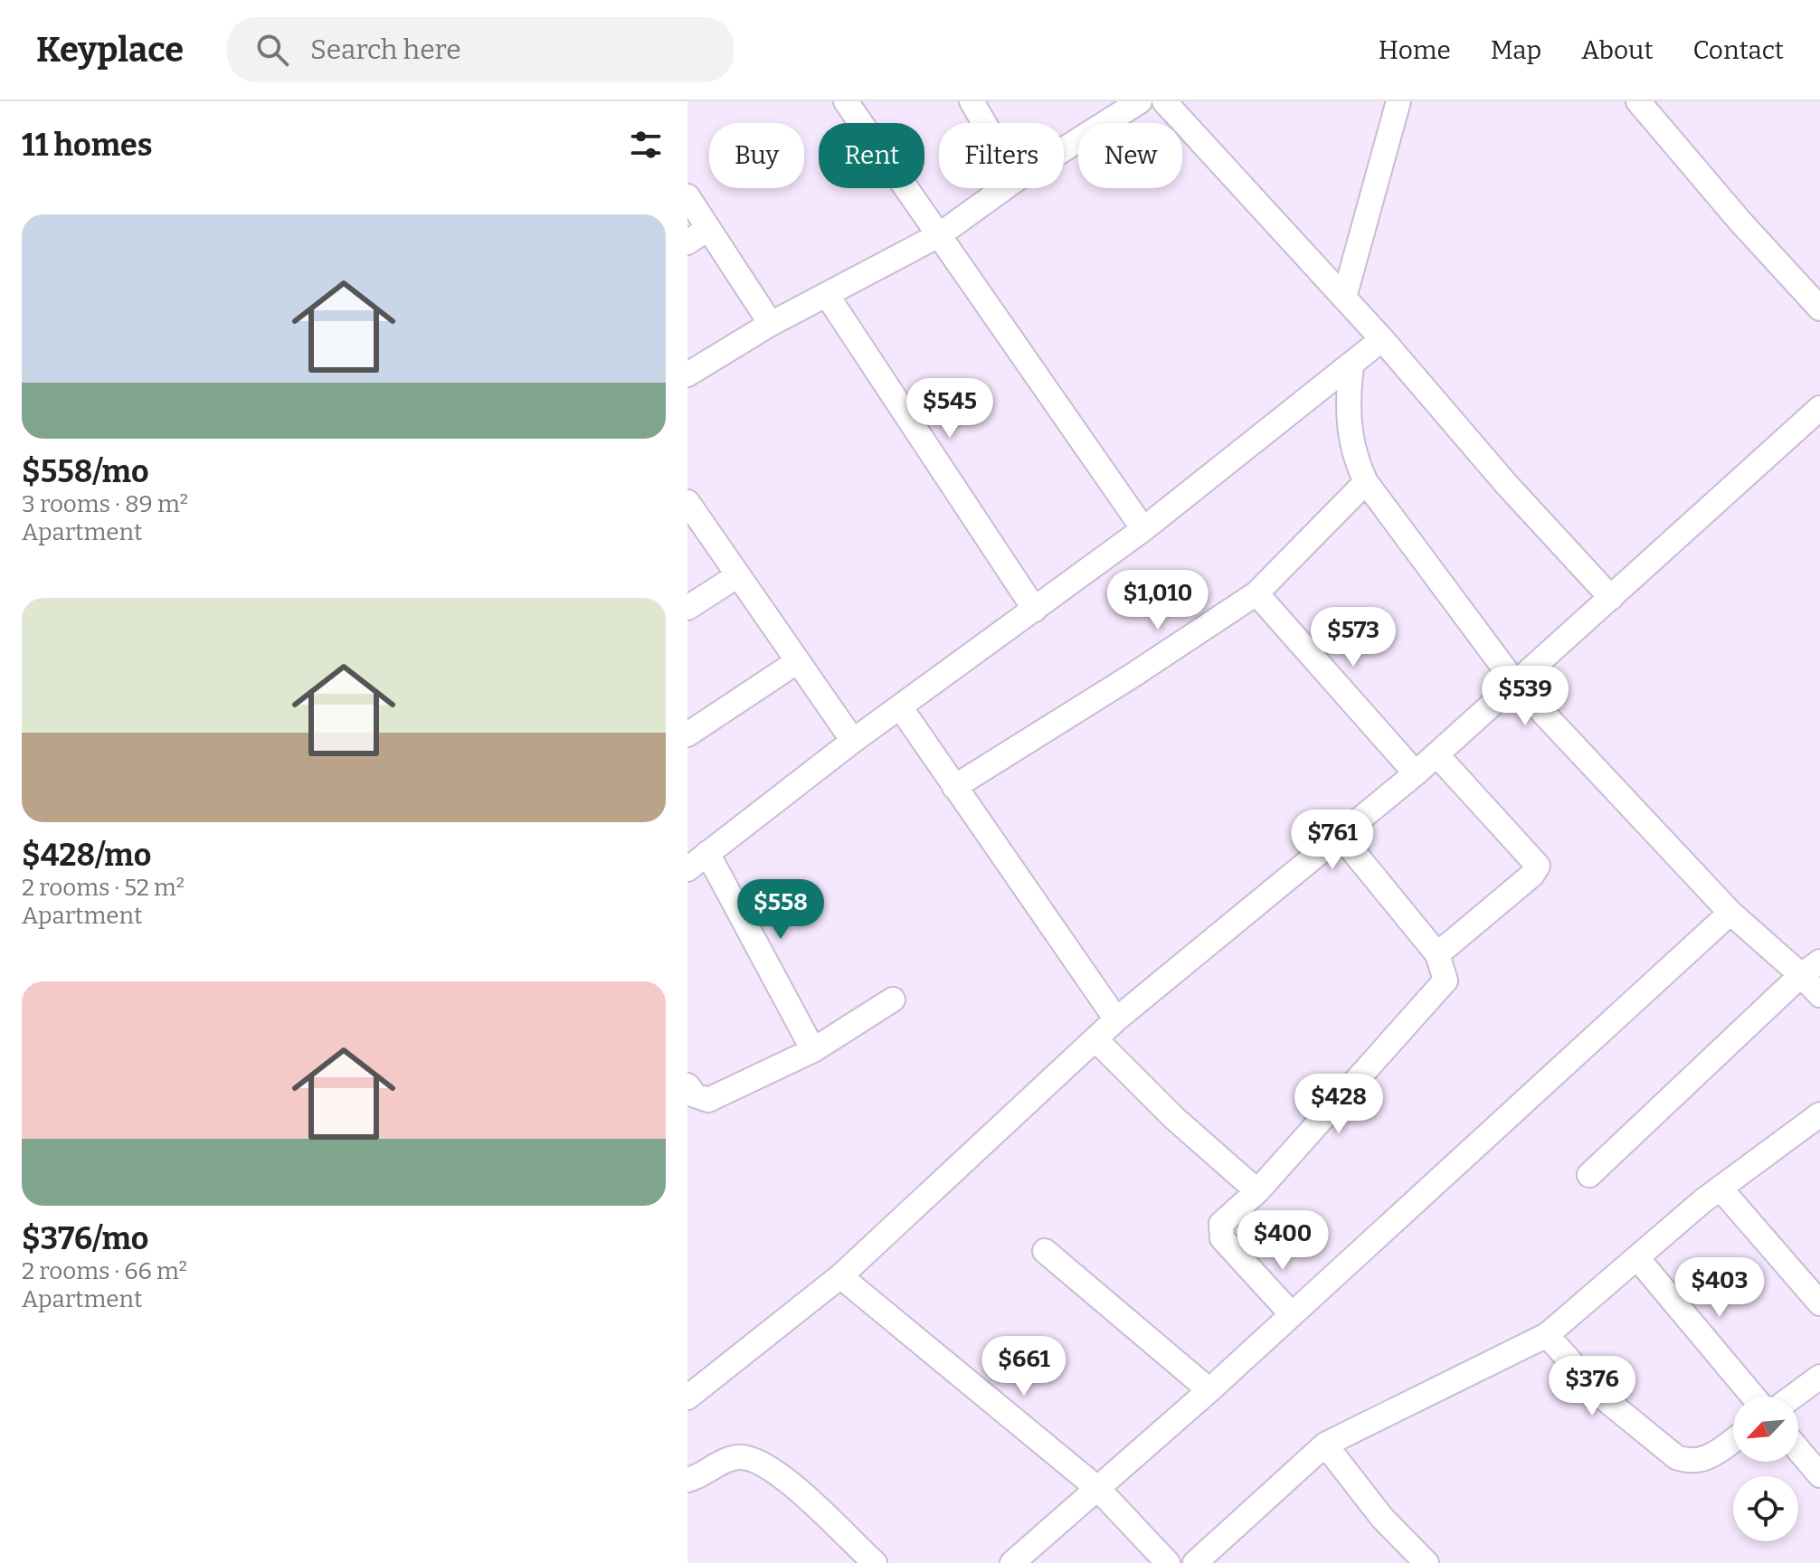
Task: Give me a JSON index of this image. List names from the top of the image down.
{
  "north": "bottom left",
  "page": {
    "header": "Keyplace",
    "search": "Search here",
    "nav": [
      "Home",
      "Map",
      "About",
      "Contact"
    ],
    "heading": "11 homes",
    "chip": [
      "Buy",
      "Rent",
      "Filters",
      "New"
    ],
    "list": [
      {
        "name": "$558/mo",
        "note": "3 rooms · 89 m² · Apartment"
      },
      {
        "name": "$428/mo",
        "note": "2 rooms · 52 m² · Apartment"
      },
      {
        "name": "$376/mo",
        "note": "2 rooms · 66 m² · Apartment"
      }
    ],
    "price": [
      "$545",
      "$1,010",
      "$573",
      "$539",
      "$761",
      "$558",
      "$428",
      "$400",
      "$403",
      "$661",
      "$376"
    ]
  }
}
